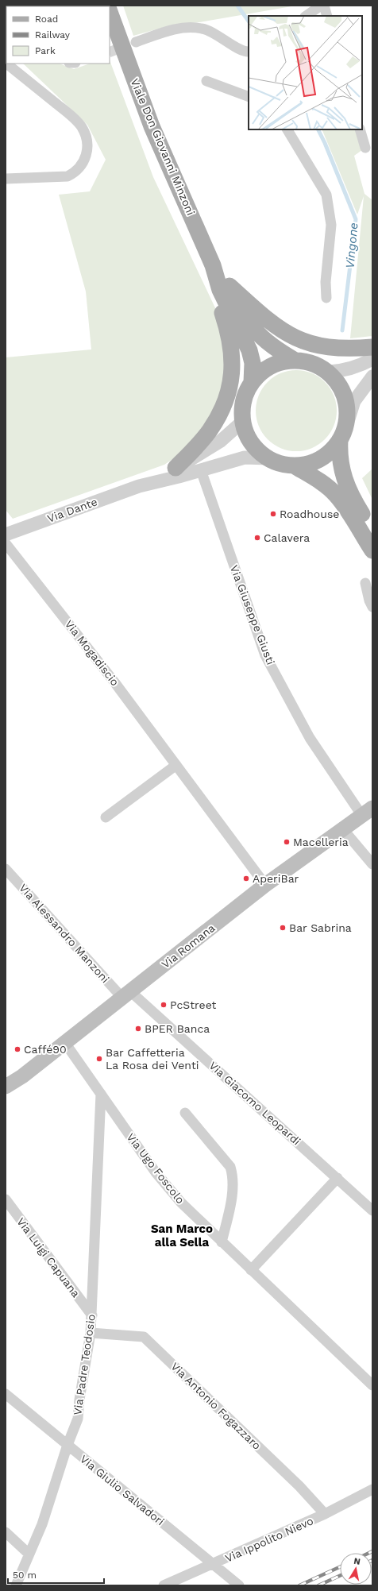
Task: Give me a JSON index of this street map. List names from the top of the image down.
{
  "streets": {
    "main road": ["Viale Don Giovanni Minzoni", "Via Romana"],
    "street": [
      "Via Dante",
      "Via Giuseppe Giusti",
      "Via Mogadiscio",
      "Via Alessandro Manzoni",
      "Via Giacomo Leopardi",
      "Via Ugo Foscolo",
      "Via Luigi Capuana",
      "Via Padre Teodosio",
      "Via Antonio Fogazzaro",
      "Via Giulio Salvadori",
      "Via Ippolito Nievo"
    ]
  },
  "crossings": [
    ["Viale Don Giovanni Minzoni", "Via Dante"],
    ["Via Dante", "Via Giuseppe Giusti"],
    ["Via Giuseppe Giusti", "Via Romana"],
    ["Via Mogadiscio", "Via Romana"],
    ["Via Alessandro Manzoni", "Via Romana"],
    ["Via Alessandro Manzoni", "Via Giacomo Leopardi"],
    ["Via Romana", "Via Giacomo Leopardi"],
    ["Via Romana", "Via Ugo Foscolo"],
    ["Via Ugo Foscolo", "Via Padre Teodosio"],
    ["Via Luigi Capuana", "Via Padre Teodosio"],
    ["Via Padre Teodosio", "Via Antonio Fogazzaro"],
    ["Via Padre Teodosio", "Via Giulio Salvadori"],
    ["Via Antonio Fogazzaro", "Via Ippolito Nievo"],
    ["Via Giulio Salvadori", "Via Ippolito Nievo"]
  ],
  "districts": ["San Marco alla Sella"],
  "water": ["Vingone"],
  "places": [
    "Roadhouse",
    "Calavera",
    "Macelleria",
    "AperiBar",
    "Bar Sabrina",
    "PcStreet",
    "BPER Banca",
    "Caffé90",
    "Bar Caffetteria La Rosa dei Venti"
  ],
  "legend": ["Road", "Railway", "Park"],
  "scale_bar": "50 m",
  "north": "top"
}
